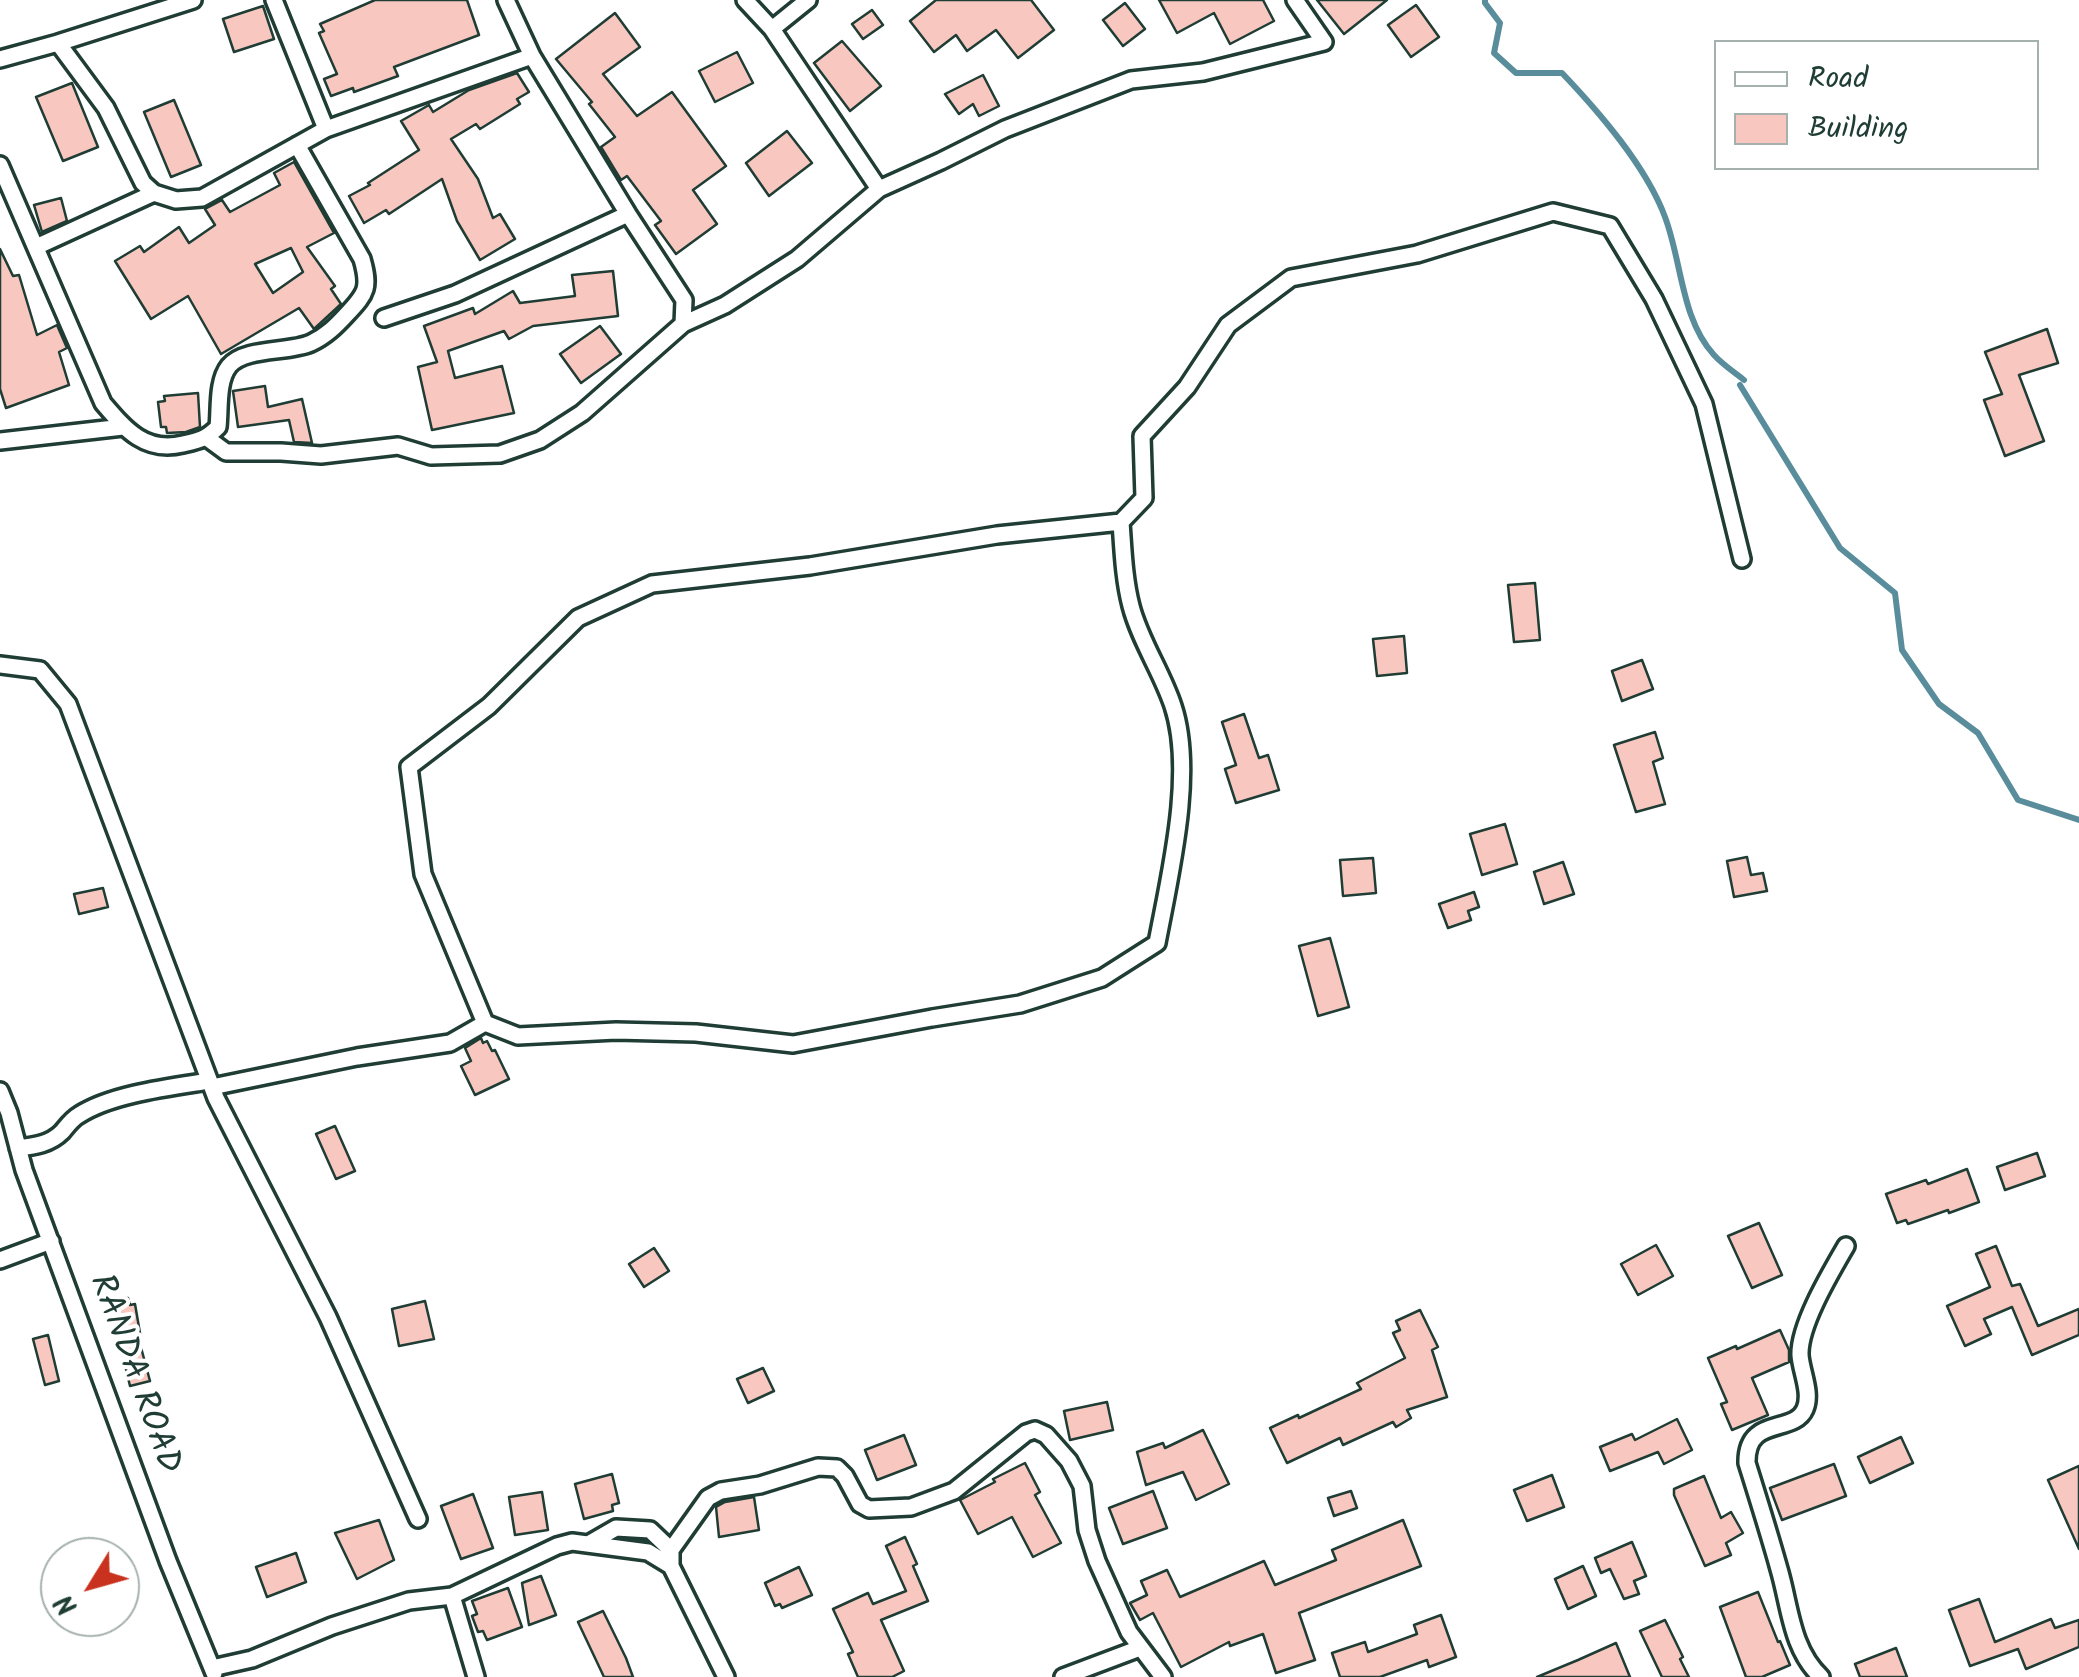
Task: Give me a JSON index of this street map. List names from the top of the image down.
{
  "streets": {
    "street": ["RANDA ROAD"]
  },
  "legend": ["Road", "Building"],
  "north": "bottom left"
}
